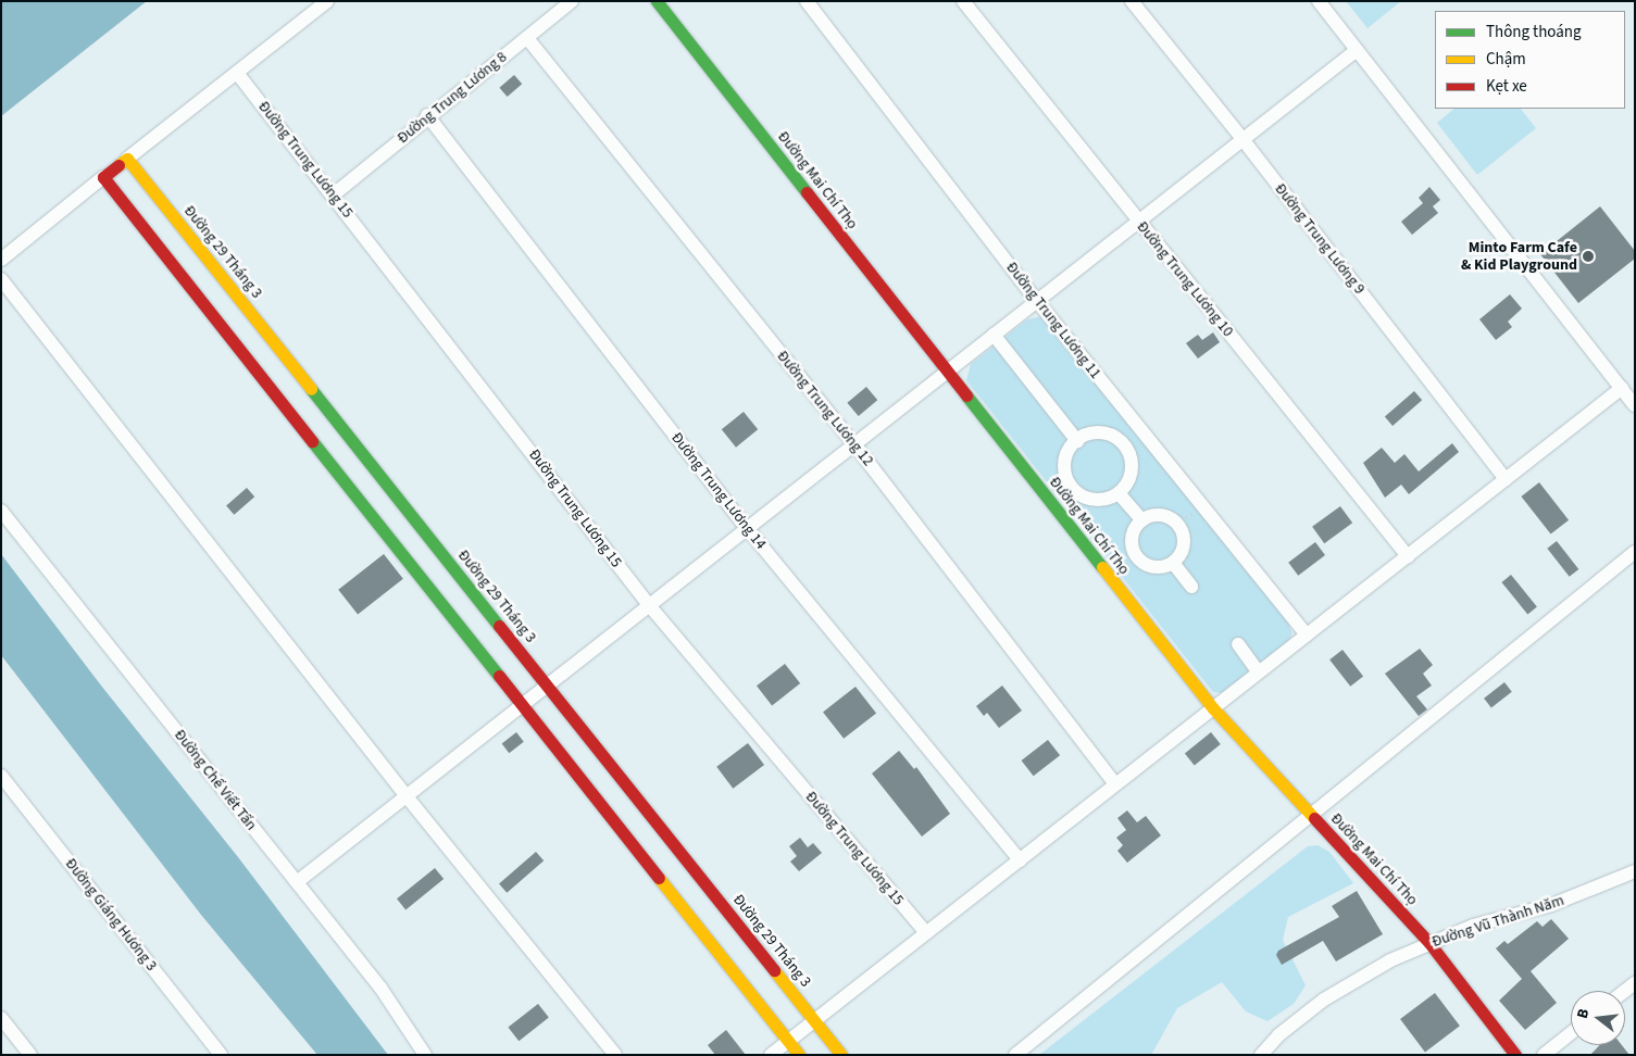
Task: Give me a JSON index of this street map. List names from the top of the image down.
{
  "streets": {
    "street": [
      "Đường Trung Lương 8",
      "Đường Trung Lương 15",
      "Đường Mai Chí Thọ",
      "Đường Trung Lương 9",
      "Đường 29 Tháng 3",
      "Đường Trung Lương 10",
      "Đường Trung Lương 11",
      "Đường Trung Lương 12",
      "Đường Trung Lương 14",
      "Đường Chế Viết Tấn",
      "Đường Giáng Hương 3",
      "Đường Vũ Thành Năm"
    ]
  },
  "crossings": [
    ["Đường Trung Lương 8", "Đường Trung Lương 15"],
    ["Đường Trung Lương 8", "Đường Trung Lương 12"],
    ["Đường Trung Lương 8", "Đường Trung Lương 14"],
    ["Đường Mai Chí Thọ", "Đường Vũ Thành Năm"]
  ],
  "places": ["Minto Farm Cafe & Kid Playground"],
  "legend": ["Thông thoáng", "Chậm", "Kẹt xe"],
  "north": "left"
}
